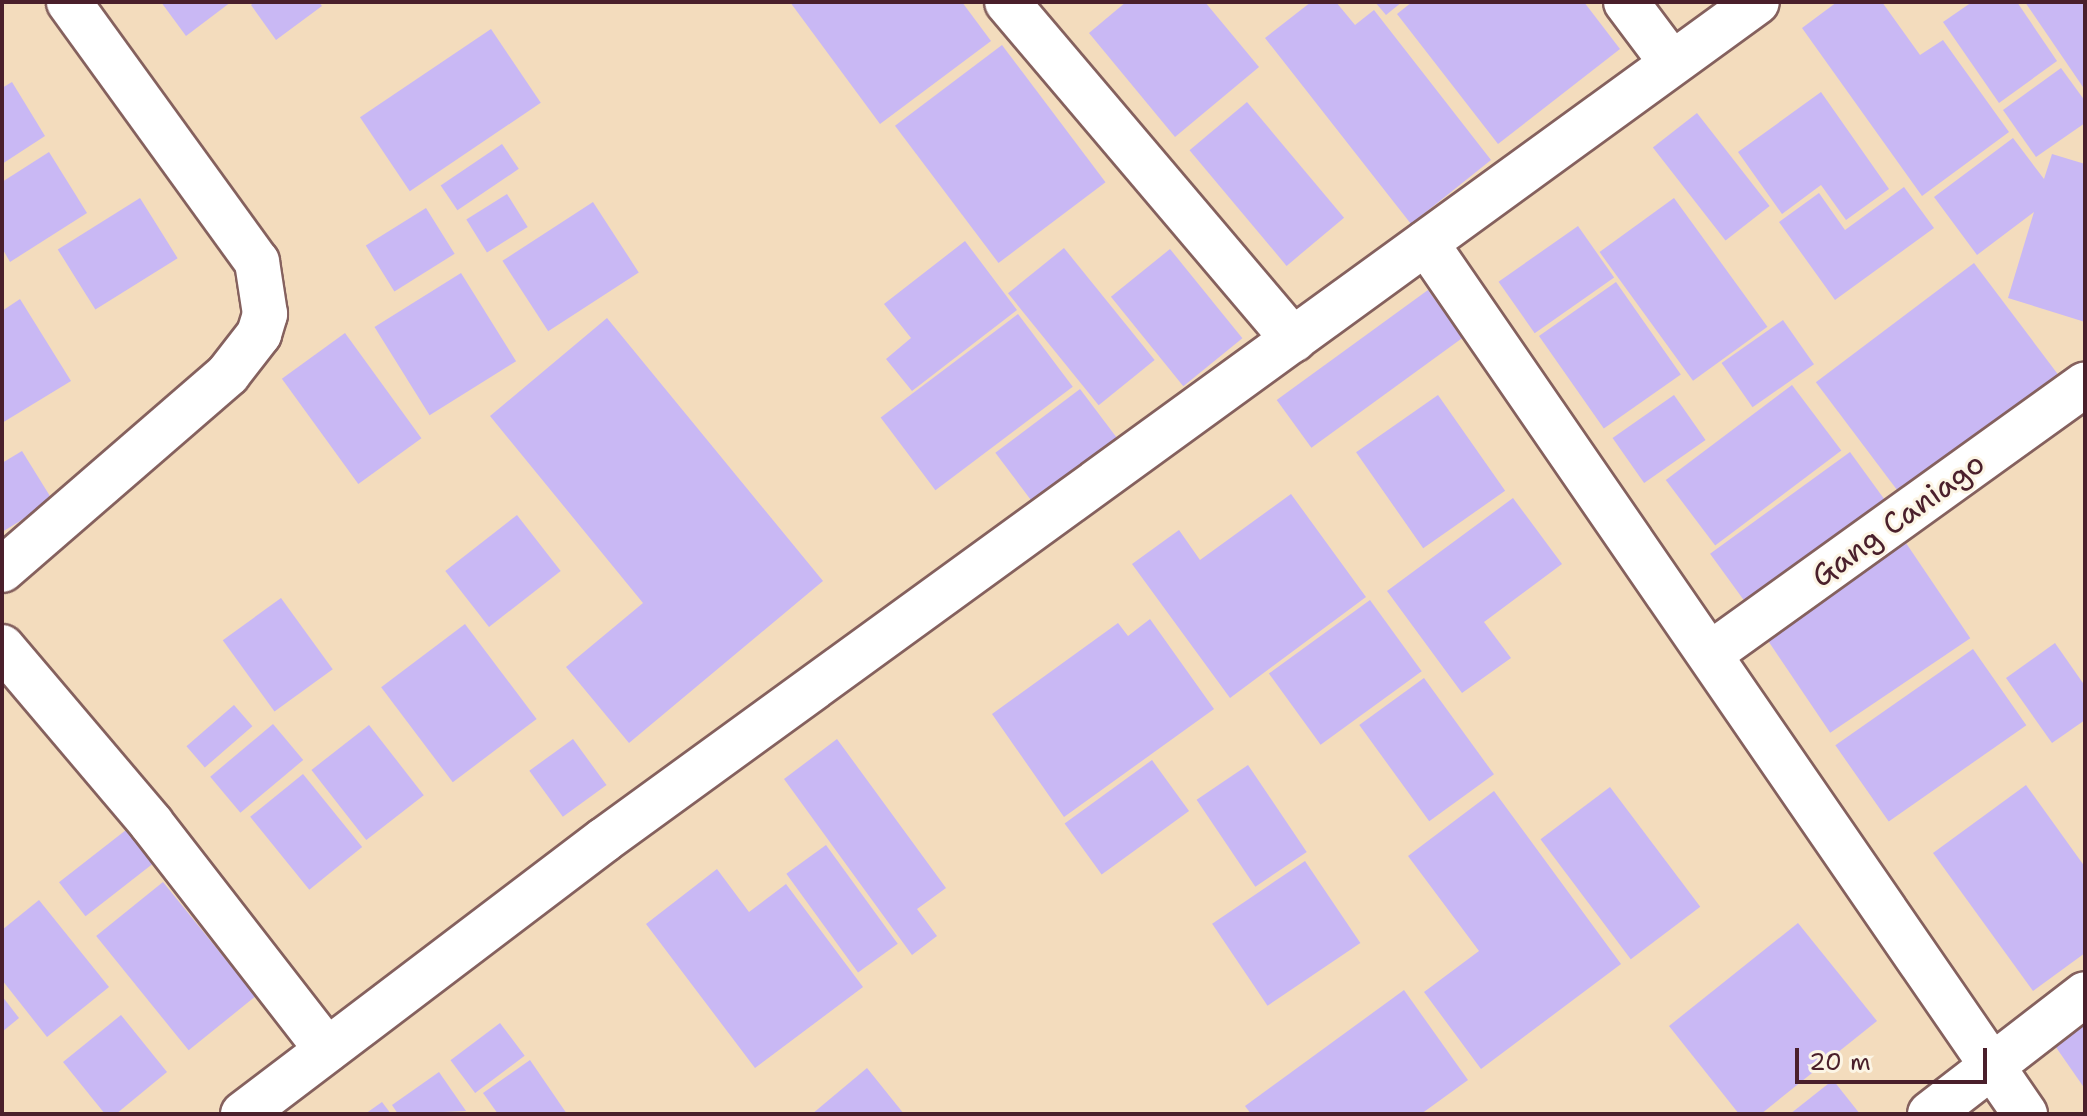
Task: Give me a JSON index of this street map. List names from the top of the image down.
{
  "streets": {
    "street": ["Gang Caniago"]
  },
  "scale_bar": "20 m"
}
